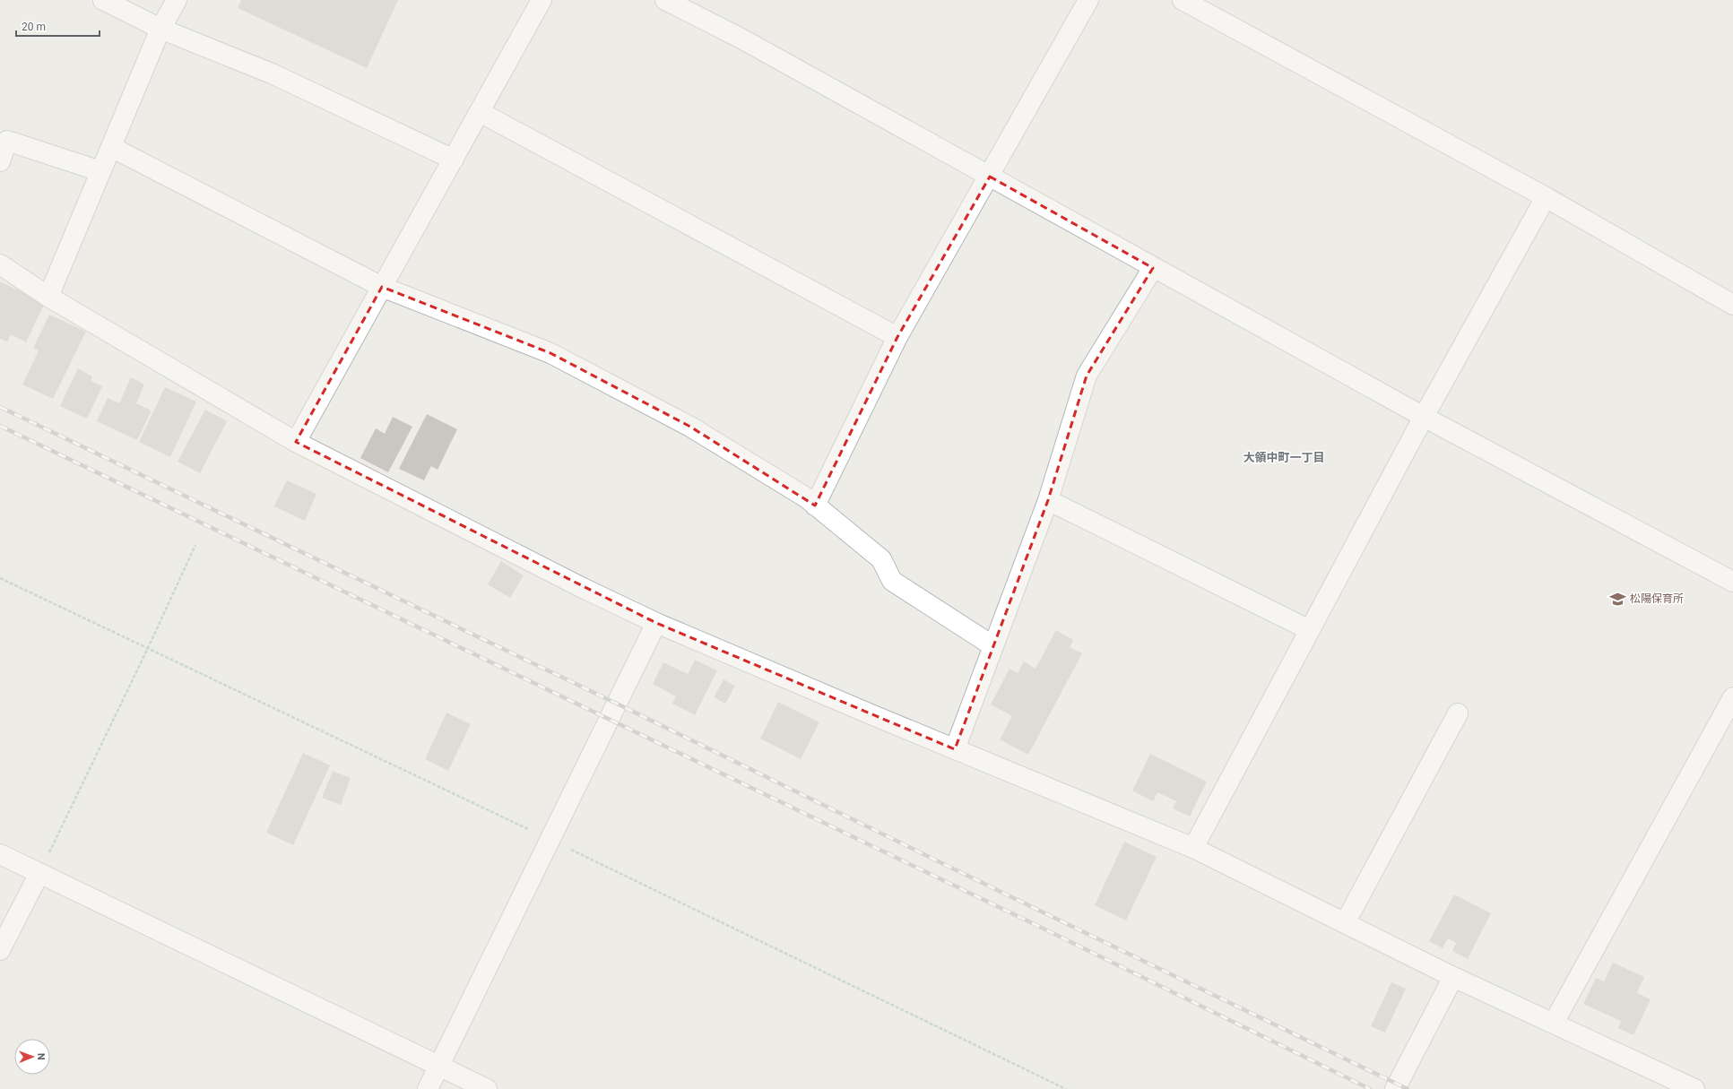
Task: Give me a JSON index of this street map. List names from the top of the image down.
{
  "districts": ["大領中町一丁目"],
  "places": {
    "school or university": ["松陽保育所"]
  },
  "scale_bar": "20 m",
  "north": "right"
}
